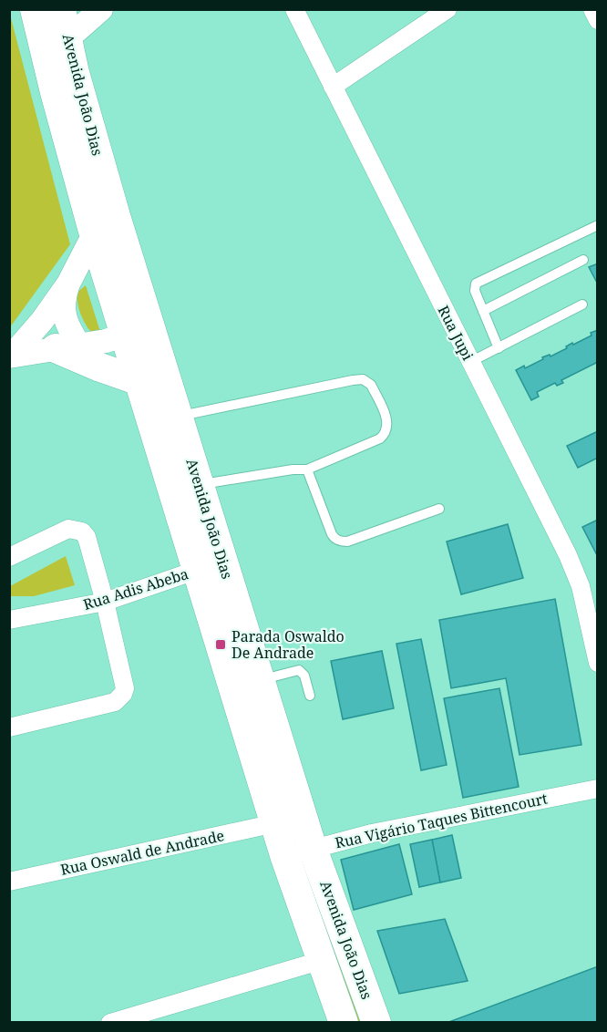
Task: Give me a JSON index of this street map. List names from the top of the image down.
{
  "streets": {
    "main road": ["Avenida João Dias"],
    "street": [
      "Rua Jupi",
      "Rua Adis Abeba",
      "Rua Vigário Taques Bittencourt",
      "Rua Oswald de Andrade"
    ]
  },
  "crossings": [
    ["Avenida João Dias", "Rua Adis Abeba"],
    ["Avenida João Dias", "Rua Vigário Taques Bittencourt"],
    ["Avenida João Dias", "Rua Oswald de Andrade"]
  ],
  "places": {
    "transit": ["Parada Oswaldo De Andrade"]
  }
}
